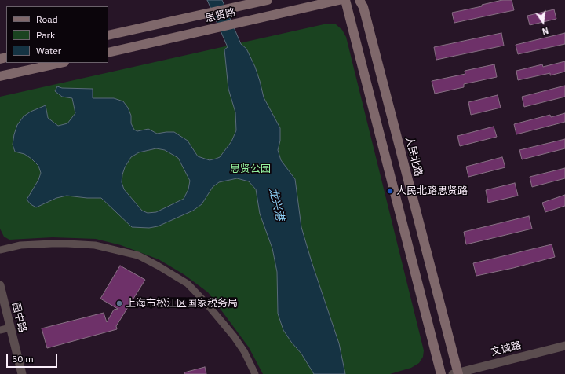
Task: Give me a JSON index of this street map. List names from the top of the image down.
{
  "streets": {
    "main road": ["思贤路", "人民北路"],
    "street": ["园中路", "文诚路"]
  },
  "crossings": [
    ["人民北路", "文诚路"]
  ],
  "water": ["龙兴港"],
  "parks": ["思贤公园"],
  "places": ["人民北路思贤路", "上海市松江区国家税务局"],
  "legend": ["Road", "Park", "Water"],
  "scale_bar": "50 m",
  "north": "bottom"
}
